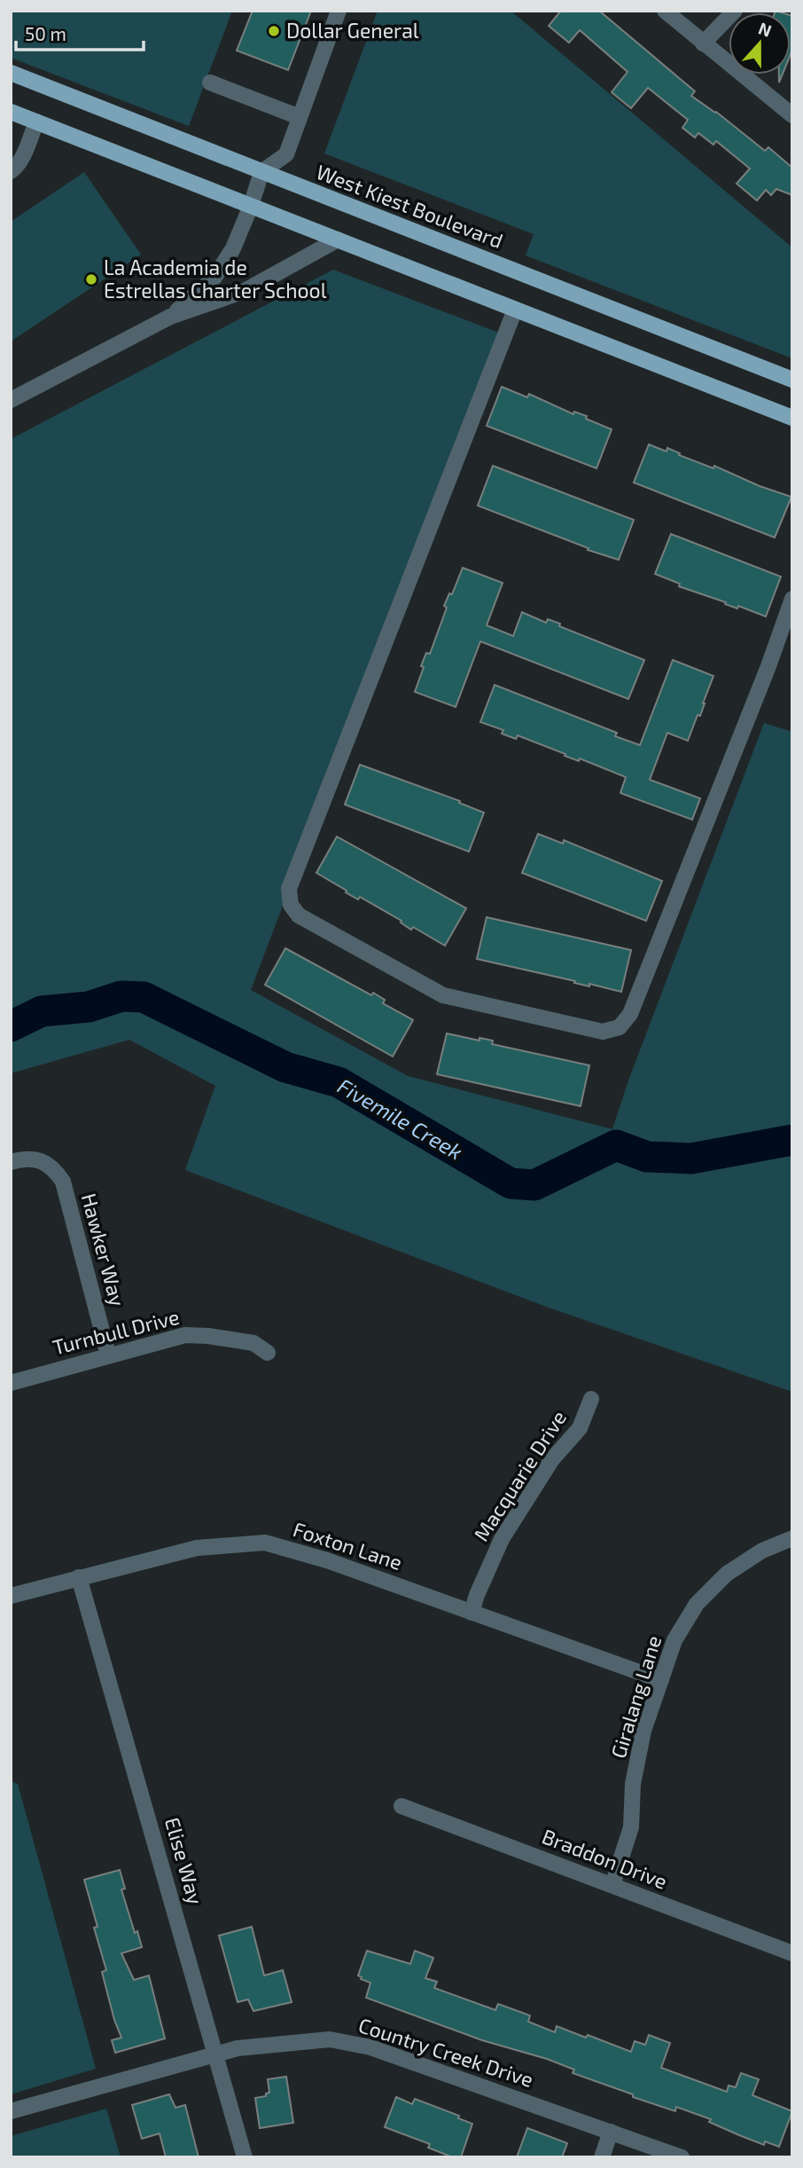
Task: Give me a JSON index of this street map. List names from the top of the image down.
{
  "streets": {
    "main road": ["West Kiest Boulevard"],
    "street": [
      "Hawker Way",
      "Turnbull Drive",
      "Macquarie Drive",
      "Foxton Lane",
      "Giralang Lane",
      "Braddon Drive",
      "Elise Way",
      "Country Creek Drive"
    ]
  },
  "crossings": [
    ["Hawker Way", "Turnbull Drive"],
    ["Macquarie Drive", "Foxton Lane"],
    ["Foxton Lane", "Giralang Lane"],
    ["Foxton Lane", "Elise Way"],
    ["Giralang Lane", "Braddon Drive"],
    ["Elise Way", "Country Creek Drive"]
  ],
  "water": ["Fivemile Creek"],
  "places": ["Dollar General", "La Academia de Estrellas Charter School"],
  "scale_bar": "50 m",
  "north": "top"
}
